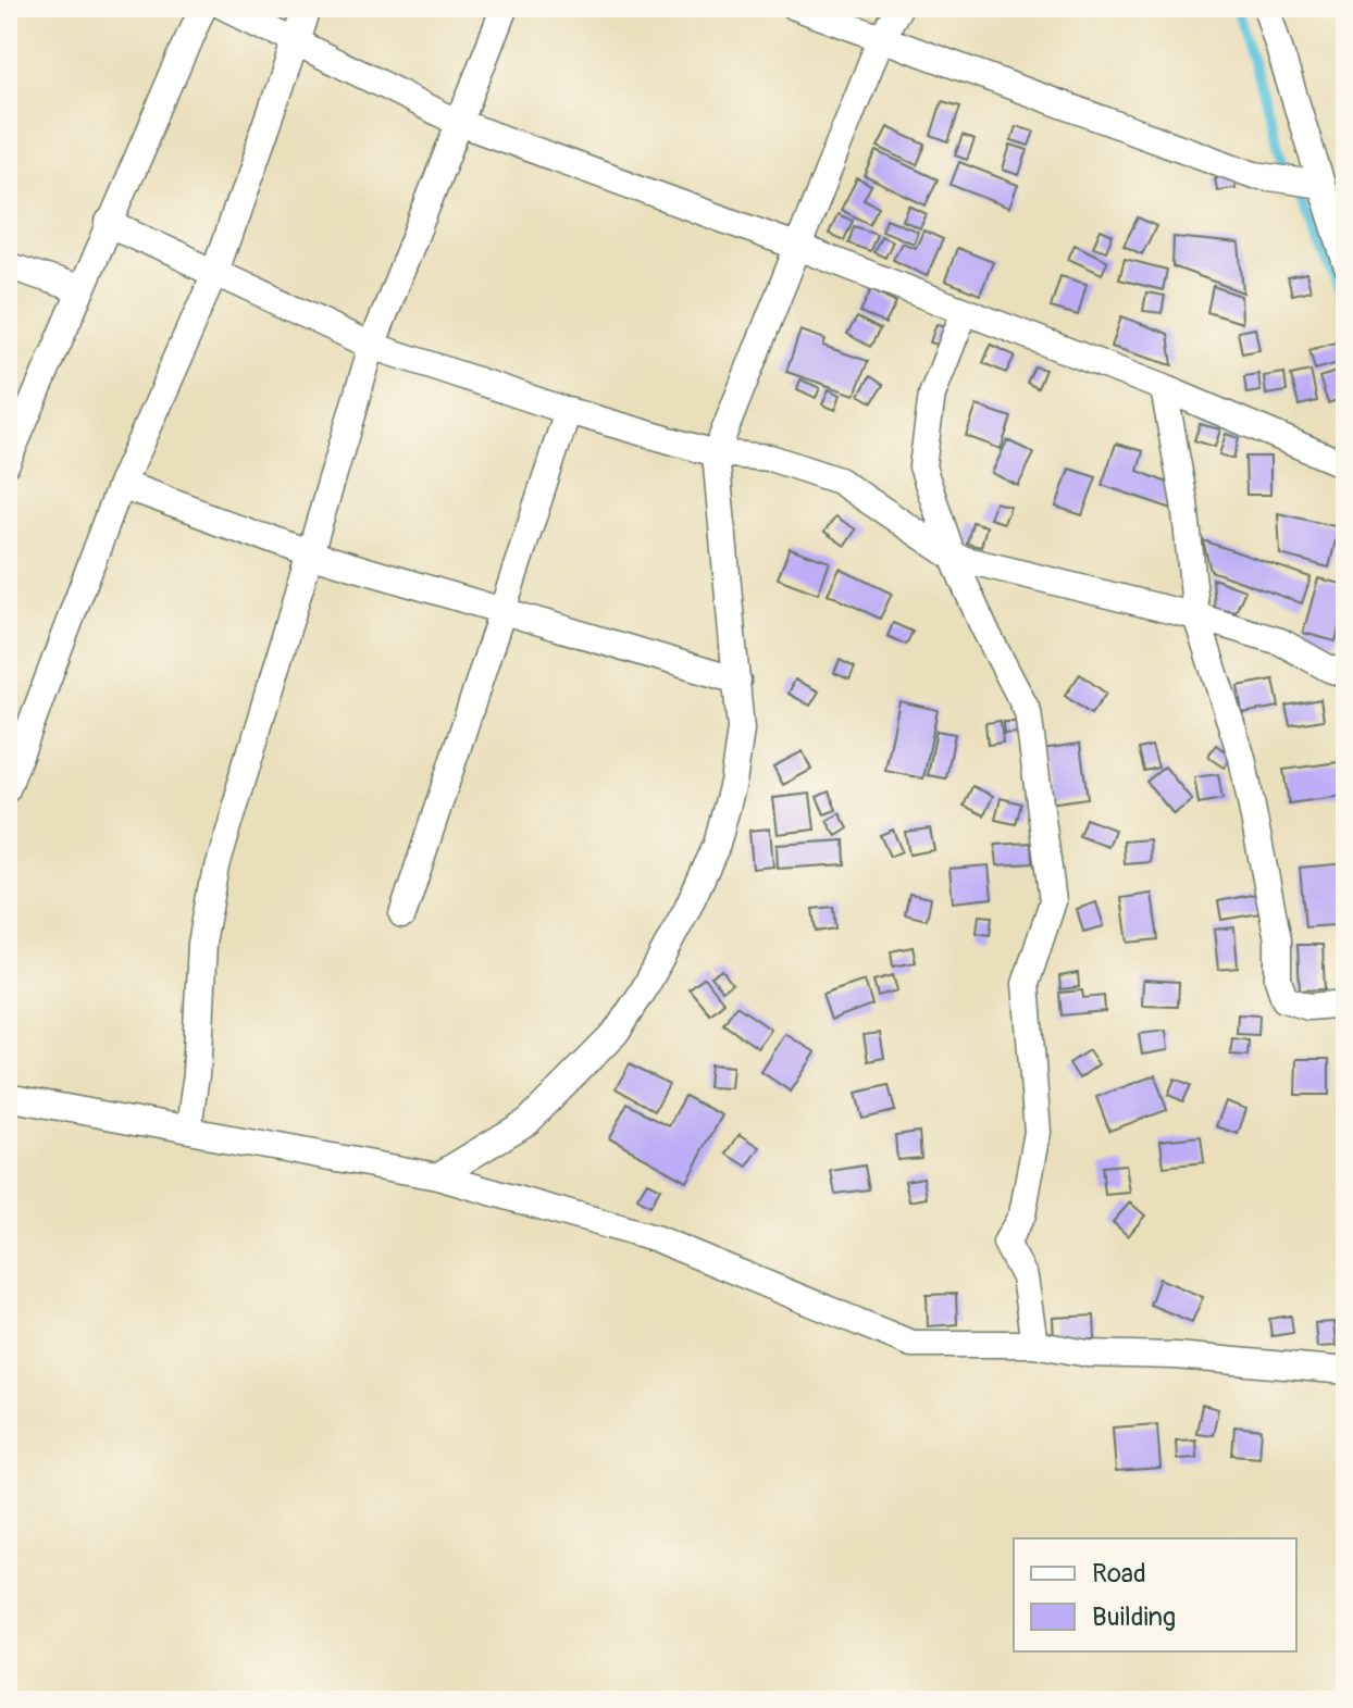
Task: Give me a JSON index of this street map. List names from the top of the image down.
{
  "legend": ["Road", "Building"]
}
